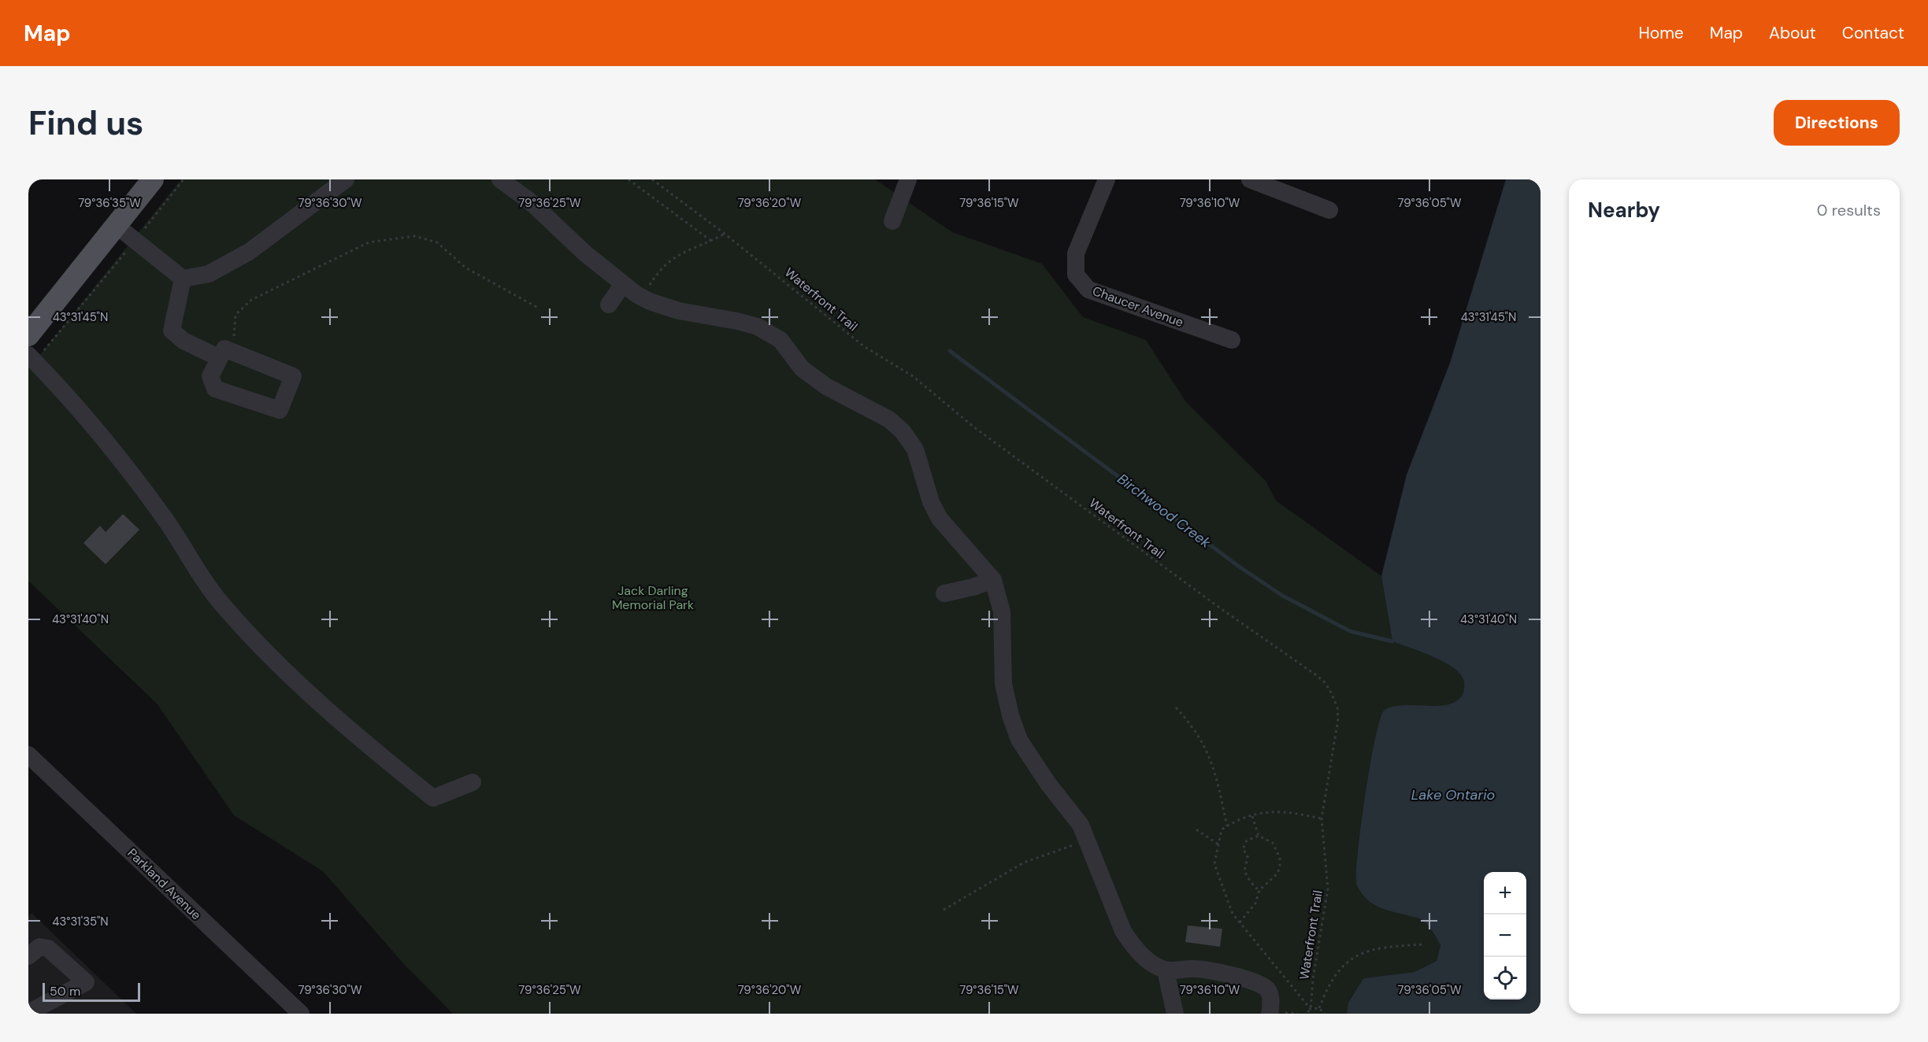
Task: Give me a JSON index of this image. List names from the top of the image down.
{
  "streets": {
    "street": ["Chaucer Avenue", "Parkland Avenue"],
    "path": ["Waterfront Trail"]
  },
  "water": ["Birchwood Creek", "Lake Ontario"],
  "parks": ["Jack Darling Memorial Park"],
  "scale_bar": "50 m",
  "page": {
    "header": "Map",
    "nav": [
      "Home",
      "Map",
      "About",
      "Contact"
    ],
    "buttons": "Directions",
    "title": "Find us",
    "heading": ["Nearby", "0 results"],
    "map_buttons": ["+", "−"],
    "scale": "50 m"
  },
  "coordinates": [
    "79°36'35\"W",
    "79°36'30\"W",
    "79°36'25\"W",
    "79°36'20\"W",
    "79°36'15\"W",
    "79°36'10\"W",
    "79°36'05\"W",
    "43°31'45\"N",
    "43°31'40\"N",
    "43°31'35\"N"
  ]
}
